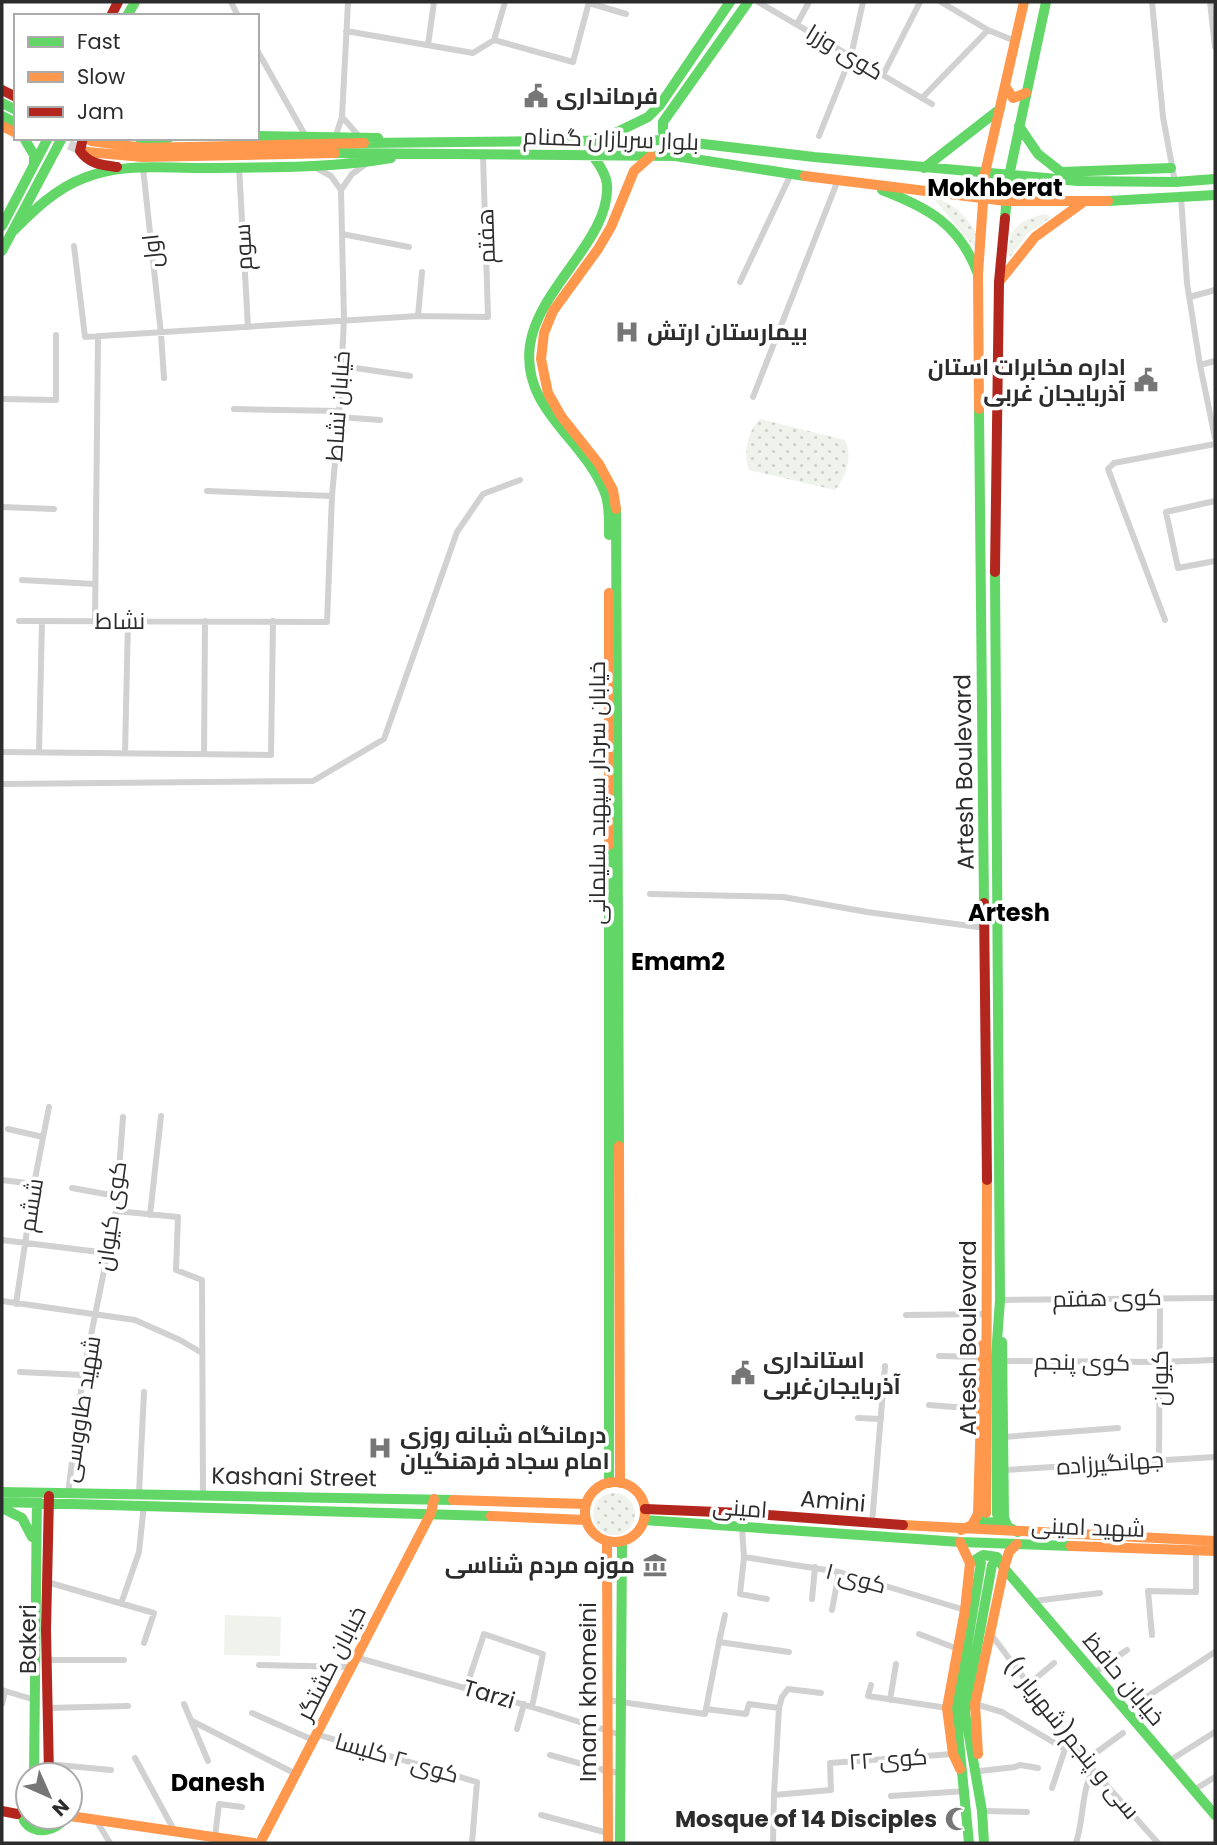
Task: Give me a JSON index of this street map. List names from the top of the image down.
{
  "streets": {
    "main road": [
      "بلوار سربازان گمنام",
      "Artesh Boulevard",
      "خیابان سردار سپهبد سلیمانی",
      "Kashani Street",
      "Amini",
      "امینی",
      "شهید امینی",
      "Bakeri",
      "خیابان کشتگر",
      "خیابان حافظ",
      "Imam khomeini"
    ],
    "street": [
      "کوی وزرا",
      "هفتم",
      "سوم",
      "اول",
      "خیابان نشاط",
      "نشاط",
      "ششم",
      "کوی کیوان",
      "کوی هفتم",
      "کوی پنجم",
      "کیوان",
      "شهید طاووسی",
      "جهانگیرزاده",
      "کوی ۱",
      "Tarzi",
      "سی و پنجم(شهریار ۱)",
      "کوی ۲ کلیسا",
      "کوی ۲۲"
    ]
  },
  "crossings": [
    ["بلوار سربازان گمنام", "هفتم"],
    ["بلوار سربازان گمنام", "Artesh Boulevard"],
    ["بلوار سربازان گمنام", "خیابان سردار سپهبد سلیمانی"],
    ["خیابان نشاط", "نشاط"],
    ["Artesh Boulevard", "کوی هفتم"],
    ["خیابان سردار سپهبد سلیمانی", "Kashani Street"],
    ["خیابان سردار سپهبد سلیمانی", "Amini"],
    ["خیابان سردار سپهبد سلیمانی", "امینی"],
    ["خیابان سردار سپهبد سلیمانی", "Imam khomeini"],
    ["کوی کیوان", "شهید طاووسی"],
    ["کوی هفتم", "کیوان"],
    ["کوی پنجم", "کیوان"],
    ["کیوان", "جهانگیرزاده"],
    ["شهید طاووسی", "Kashani Street"],
    ["Kashani Street", "Amini"],
    ["Kashani Street", "امینی"],
    ["Kashani Street", "Bakeri"],
    ["Kashani Street", "خیابان کشتگر"],
    ["Kashani Street", "Imam khomeini"],
    ["Amini", "امینی"],
    ["Amini", "شهید امینی"],
    ["Amini", "Imam khomeini"],
    ["امینی", "شهید امینی"],
    ["امینی", "Imam khomeini"],
    ["خیابان کشتگر", "Tarzi"],
    ["خیابان کشتگر", "کوی ۲ کلیسا"],
    ["Imam khomeini", "Tarzi"]
  ],
  "districts": [
    "Mokhberat",
    "Artesh",
    "Emam2",
    "Danesh"
  ],
  "places": {
    "public building": ["فرمانداری", "اداره مخابرات استان آذربایجان غربی", "استانداری آذربایجان‌غربی"],
    "hospital": ["بیمارستان ارتش", "درمانگاه شبانه روزی امام سجاد فرهنگیان"],
    "museum": ["موزه مردم شناسی"],
    "mosque": ["Mosque of 14 Disciples"]
  },
  "legend": ["Fast", "Slow", "Jam"],
  "north": "bottom right"
}
